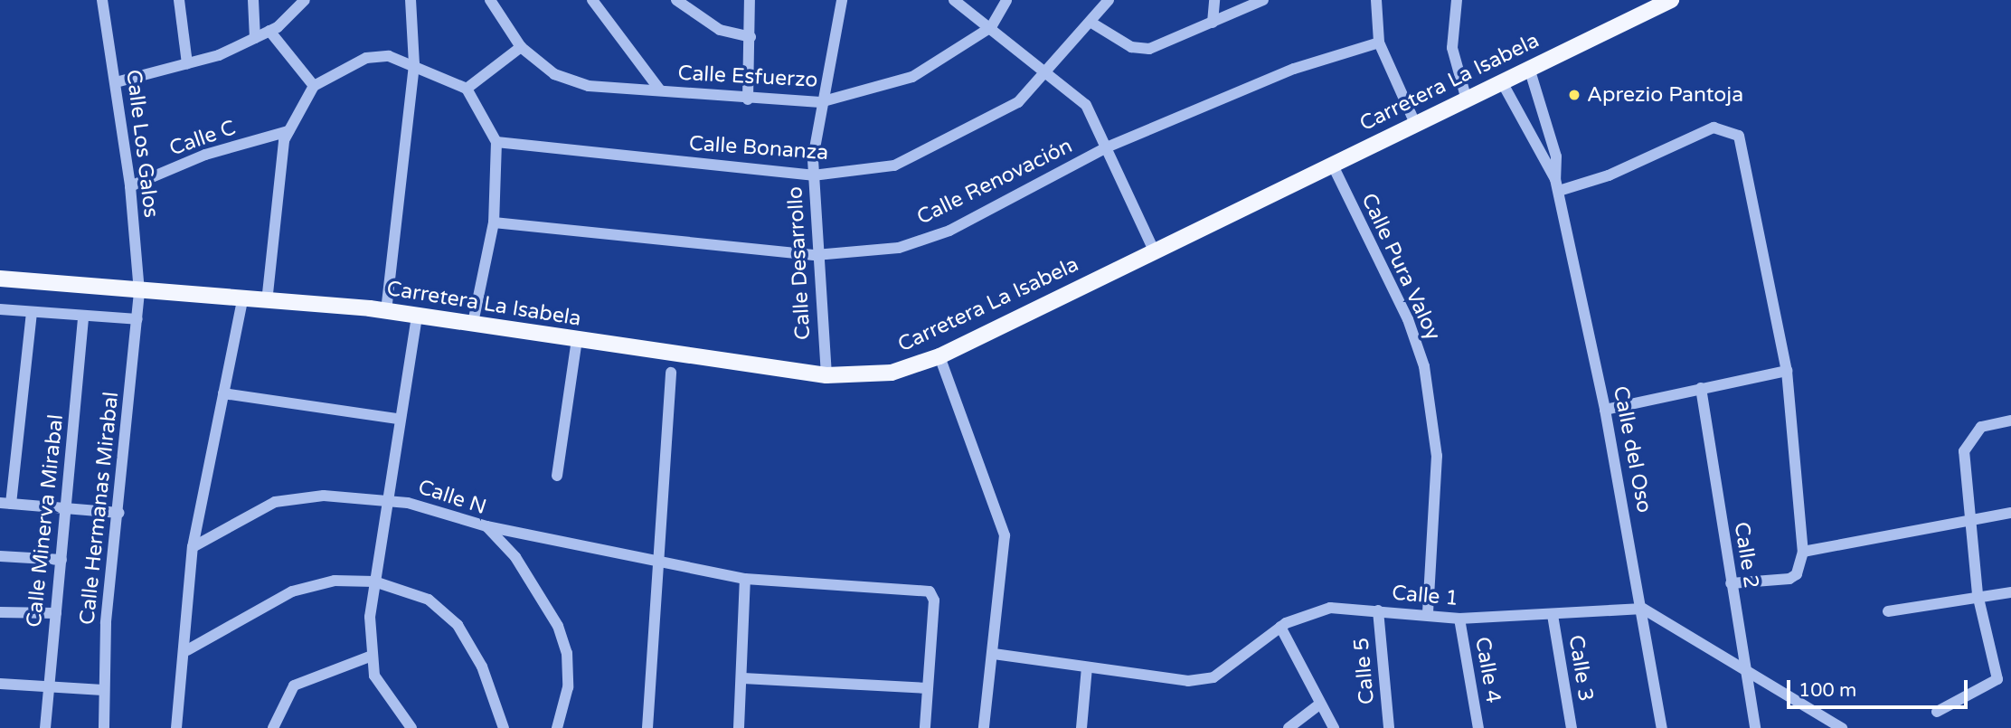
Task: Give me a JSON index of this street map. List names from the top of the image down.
{
  "streets": {
    "main road": ["Carretera La Isabela"],
    "street": [
      "Calle Esfuerzo",
      "Calle C",
      "Calle Los Galos",
      "Calle Bonanza",
      "Calle Renovación",
      "Calle Desarrollo",
      "Calle Pura Valoy",
      "Calle del Oso",
      "Calle N",
      "Calle Hermanas Mirabal",
      "Calle Minerva Mirabal",
      "Calle 2",
      "Calle 1",
      "Calle 3",
      "Calle 4",
      "Calle 5"
    ]
  },
  "crossings": [
    ["Calle Esfuerzo", "Calle Desarrollo"],
    ["Carretera La Isabela", "Calle Los Galos"],
    ["Carretera La Isabela", "Calle Desarrollo"],
    ["Carretera La Isabela", "Calle Pura Valoy"],
    ["Carretera La Isabela", "Calle del Oso"],
    ["Carretera La Isabela", "Calle Hermanas Mirabal"],
    ["Calle C", "Calle Los Galos"],
    ["Calle Los Galos", "Calle Hermanas Mirabal"],
    ["Calle Bonanza", "Calle Desarrollo"],
    ["Calle Renovación", "Calle Desarrollo"],
    ["Calle Pura Valoy", "Calle 1"],
    ["Calle del Oso", "Calle 1"],
    ["Calle 1", "Calle 3"],
    ["Calle 1", "Calle 4"],
    ["Calle 1", "Calle 5"]
  ],
  "places": ["Aprezio Pantoja"],
  "scale_bar": "100 m"
}
